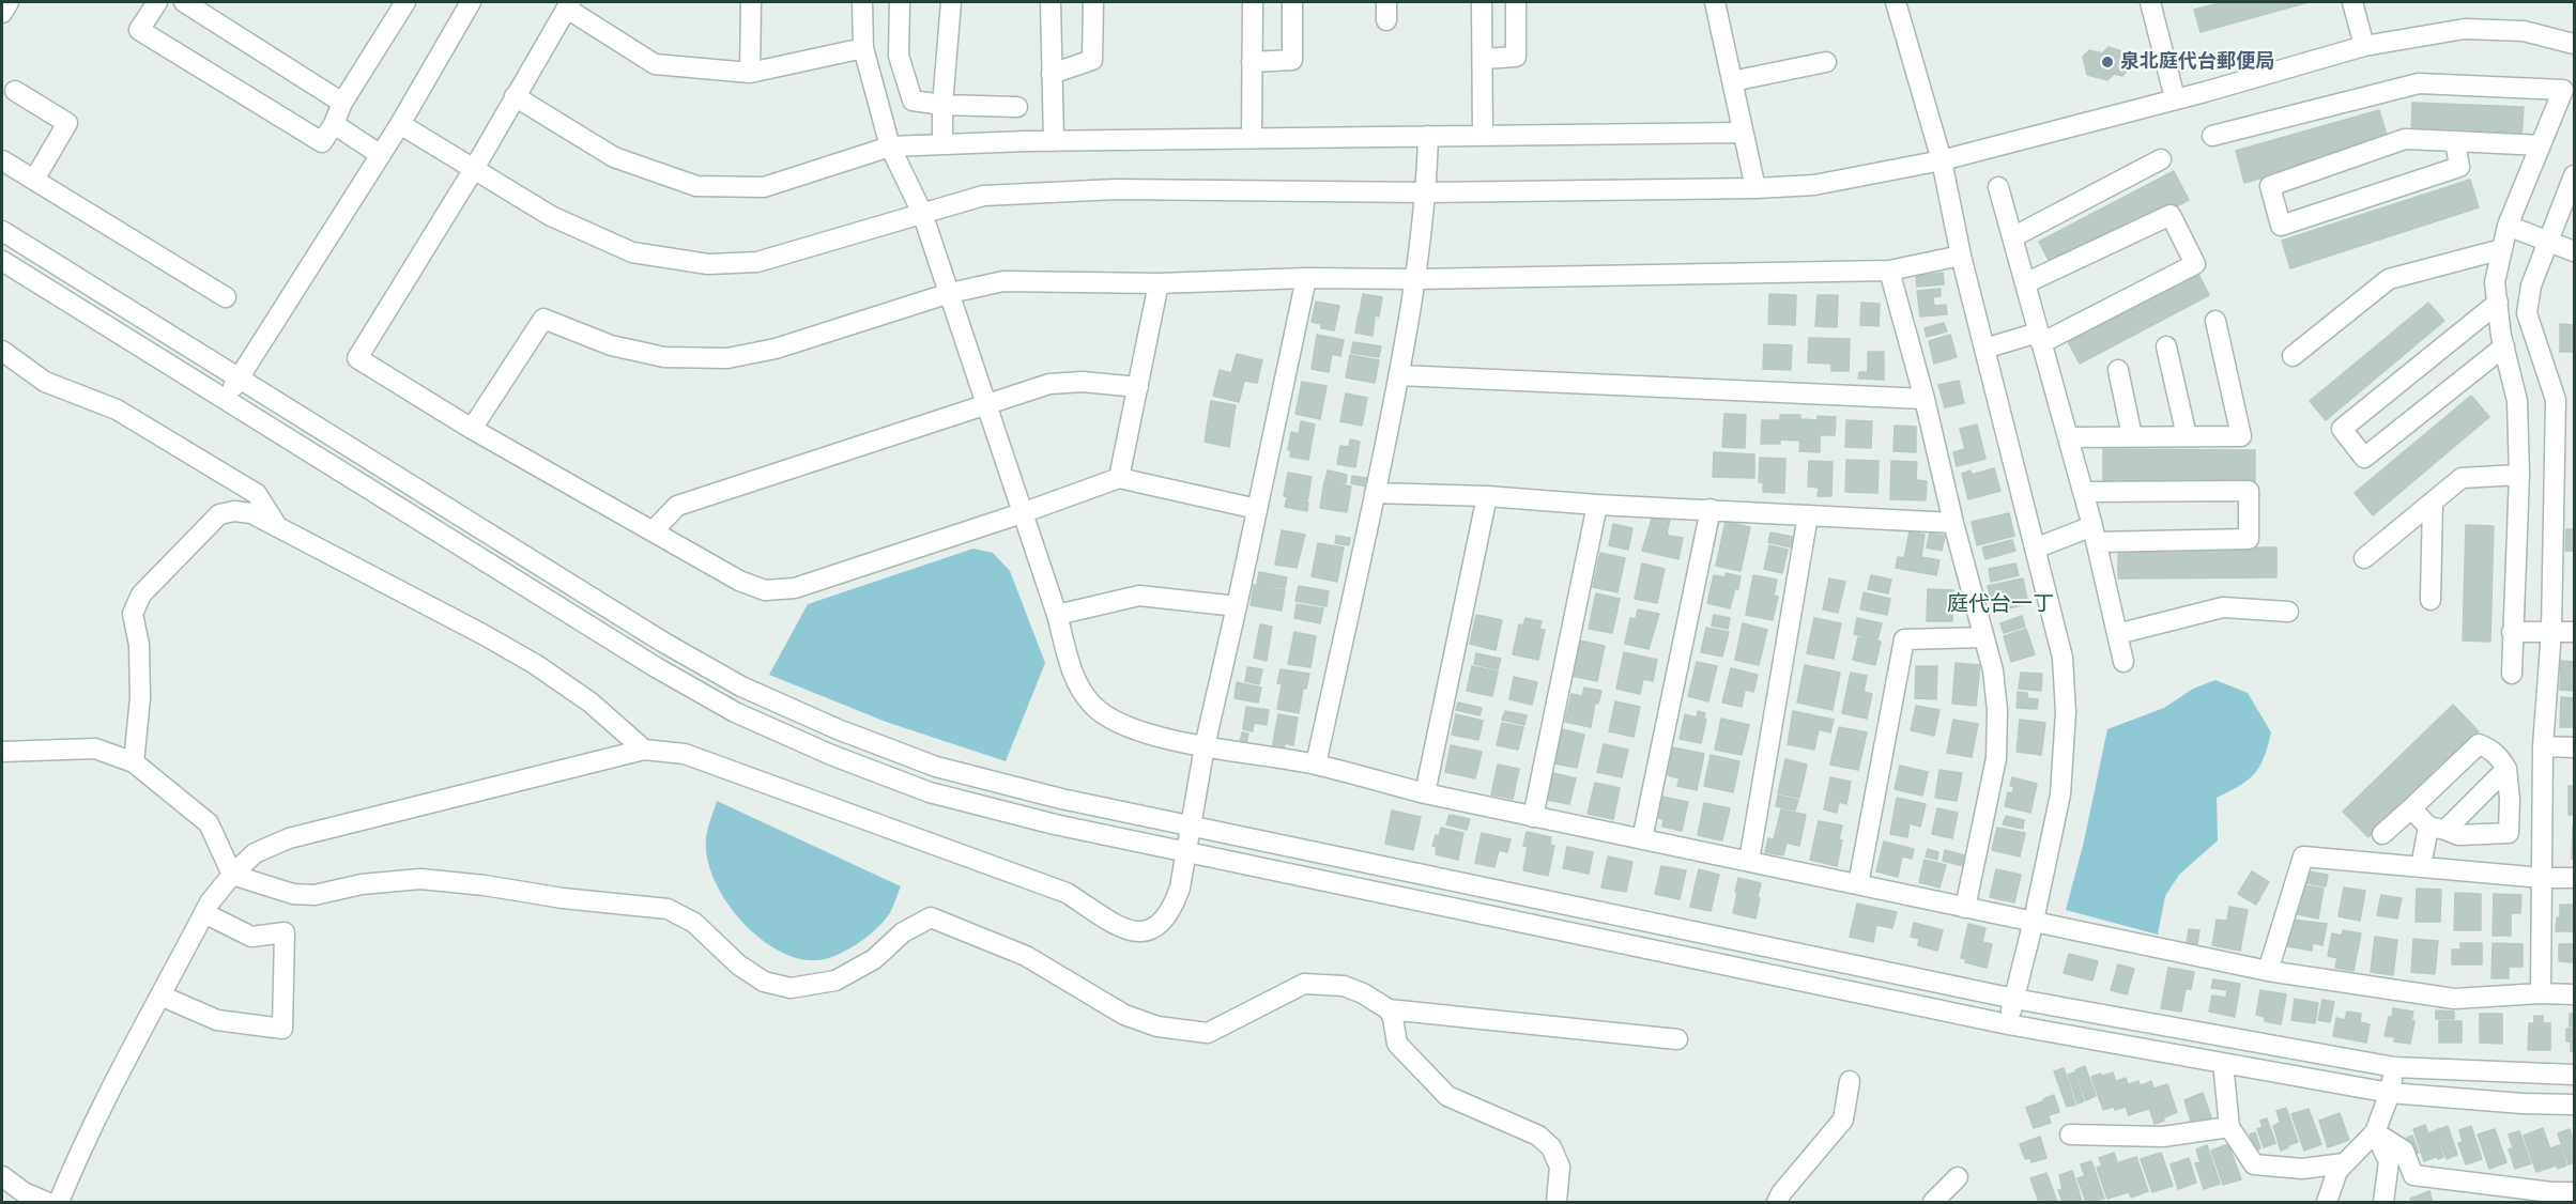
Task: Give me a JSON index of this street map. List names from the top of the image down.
{
  "districts": ["庭代台一丁"],
  "places": ["泉北庭代台郵便局"]
}
